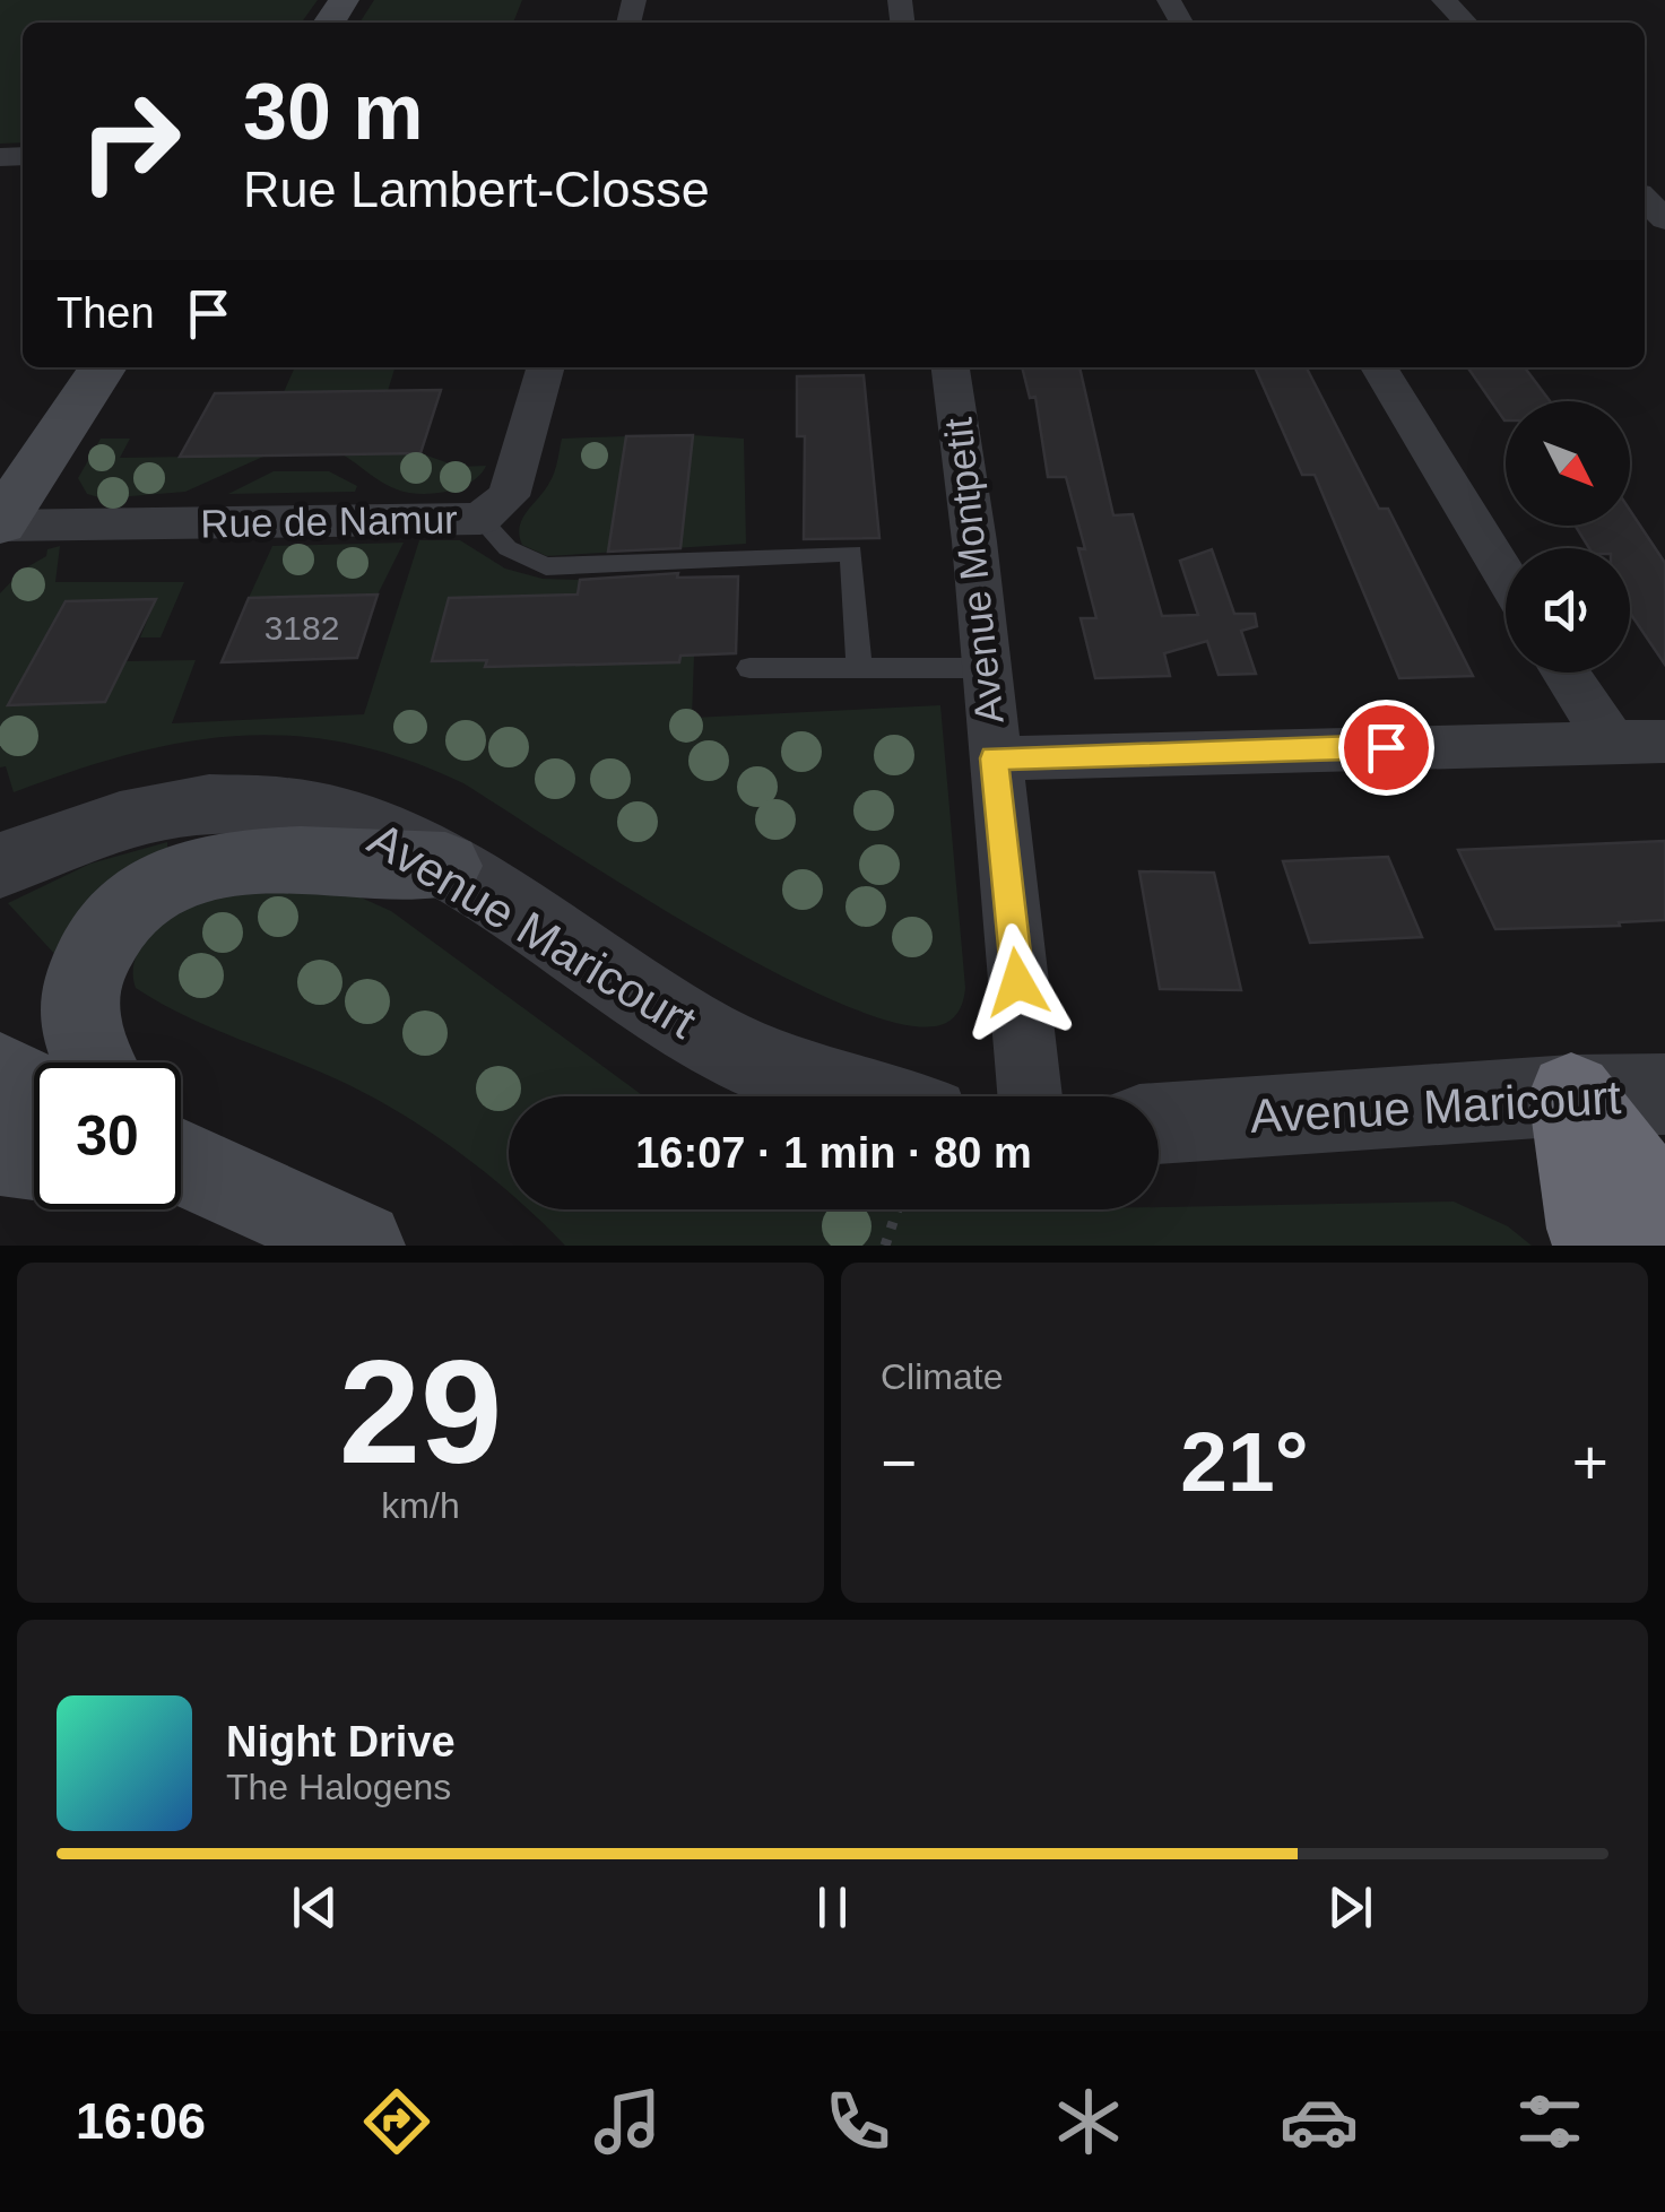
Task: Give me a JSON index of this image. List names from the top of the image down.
{
  "streets": {
    "street": ["Rue de Namur", "Avenue Montpetit", "Avenue Maricourt"]
  },
  "house_numbers": ["3182"],
  "north": "bottom right",
  "page": {
    "turn": ["30 m", "Rue Lambert-Closse"],
    "then": "Then",
    "limit": "30",
    "trip": "16:07 · 1 min · 80 m",
    "tile": [
      ["29", "km/h"],
      "Climate"
    ],
    "heat": ["−", "21°", "+"],
    "song": ["Night Drive", "The Halogens"],
    "tabs": "16:06"
  }
}
